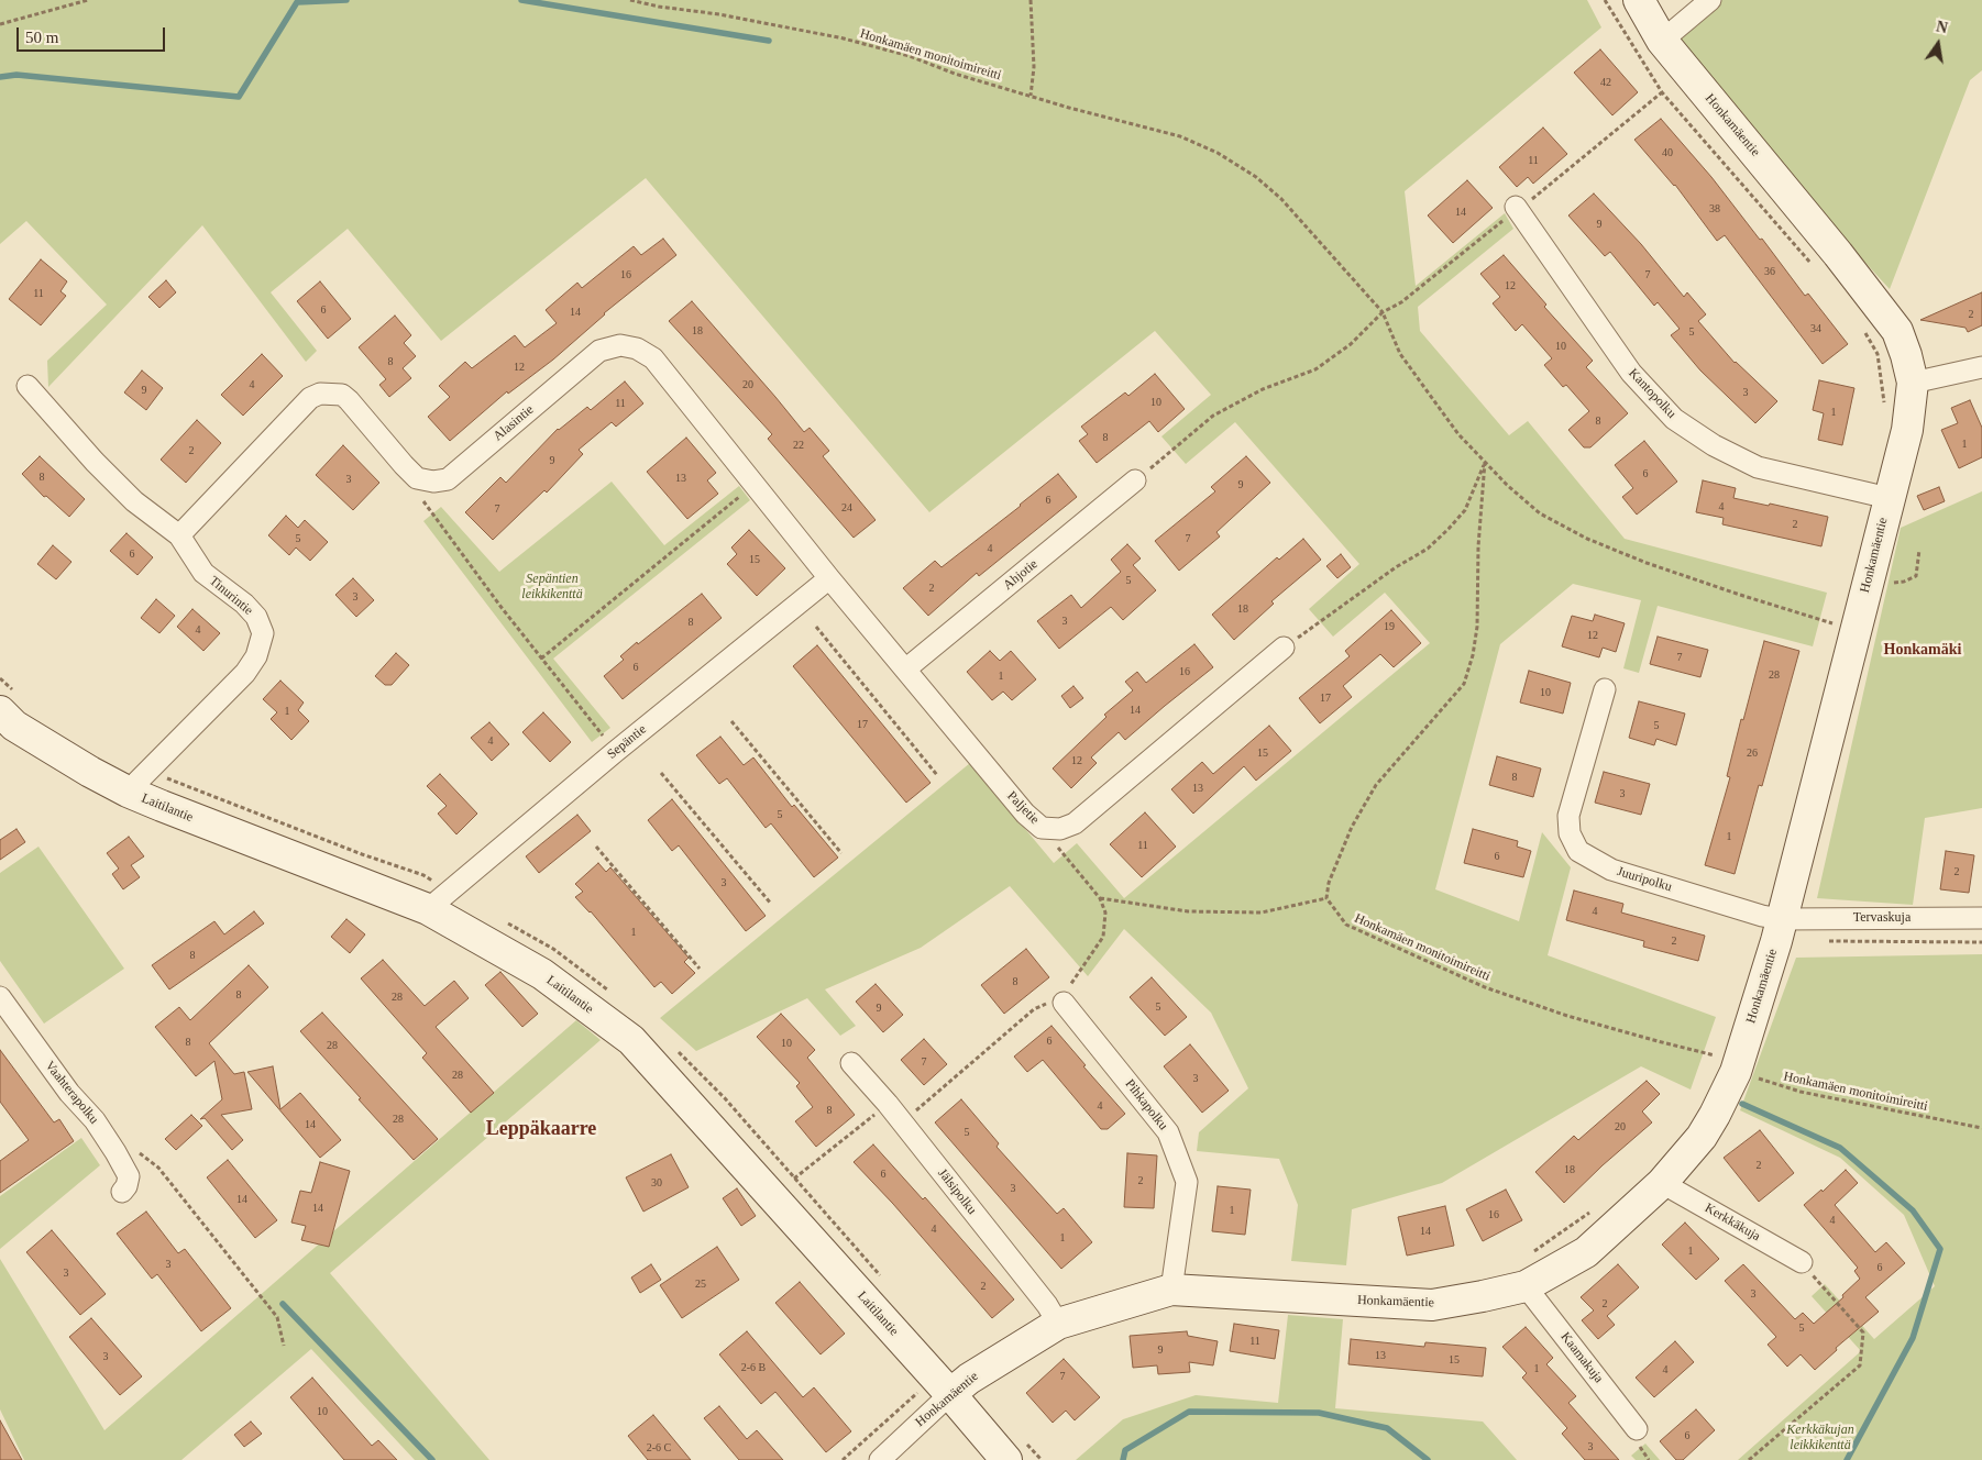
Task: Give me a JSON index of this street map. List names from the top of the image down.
{
  "streets": {
    "street": [
      "Honkamäentie",
      "Kantopolku",
      "Alasintie",
      "Ahjotie",
      "Tinurintie",
      "Sepäntie",
      "Laitilantie",
      "Paljetie",
      "Juuripolku",
      "Tervaskuja",
      "Vaahterapolku",
      "Pihkapolku",
      "Jälsipolku",
      "Kerkkäkuja",
      "Kaamakuja"
    ],
    "path": ["Honkamäen monitoimireitti"]
  },
  "crossings": [
    ["Honkamäen monitoimireitti", "Honkamäentie"],
    ["Honkamäentie", "Kantopolku"],
    ["Honkamäentie", "Laitilantie"],
    ["Honkamäentie", "Juuripolku"],
    ["Honkamäentie", "Tervaskuja"],
    ["Honkamäentie", "Pihkapolku"],
    ["Honkamäentie", "Jälsipolku"],
    ["Honkamäentie", "Kerkkäkuja"],
    ["Honkamäentie", "Kaamakuja"],
    ["Alasintie", "Sepäntie"],
    ["Alasintie", "Paljetie"],
    ["Ahjotie", "Paljetie"],
    ["Tinurintie", "Laitilantie"],
    ["Sepäntie", "Laitilantie"],
    ["Sepäntie", "Paljetie"],
    ["Juuripolku", "Tervaskuja"]
  ],
  "districts": ["Honkamäki", "Leppäkaarre"],
  "parks": ["Sepäntien leikkikenttä", "Kerkkäkujan leikkikenttä"],
  "house_numbers": [
    "42",
    "40",
    "11",
    "38",
    "14",
    "9",
    "36",
    "16",
    "7",
    "12",
    "11",
    "6",
    "14",
    "2",
    "34",
    "18",
    "5",
    "10",
    "8",
    "12",
    "4",
    "20",
    "9",
    "3",
    "10",
    "11",
    "1",
    "8",
    "8",
    "1",
    "22",
    "2",
    "9",
    "6",
    "8",
    "13",
    "3",
    "9",
    "6",
    "4",
    "24",
    "7",
    "2",
    "5",
    "7",
    "4",
    "6",
    "15",
    "5",
    "2",
    "3",
    "18",
    "3",
    "8",
    "19",
    "4",
    "12",
    "7",
    "6",
    "16",
    "28",
    "1",
    "10",
    "17",
    "14",
    "1",
    "17",
    "5",
    "4",
    "15",
    "26",
    "12",
    "8",
    "13",
    "3",
    "5",
    "1",
    "11",
    "6",
    "2",
    "3",
    "4",
    "1",
    "2",
    "8",
    "8",
    "8",
    "28",
    "5",
    "9",
    "6",
    "8",
    "10",
    "28",
    "7",
    "28",
    "3",
    "4",
    "8",
    "28",
    "14",
    "20",
    "5",
    "2",
    "18",
    "6",
    "2",
    "30",
    "3",
    "14",
    "14",
    "1",
    "16",
    "4",
    "4",
    "14",
    "1",
    "1",
    "3",
    "6",
    "3",
    "25",
    "2",
    "3",
    "2",
    "5",
    "11",
    "9",
    "13",
    "3",
    "15",
    "2-6 B",
    "1",
    "4",
    "7",
    "10",
    "6",
    "3",
    "2-6 C"
  ],
  "scale_bar": "50 m",
  "north": "top"
}
